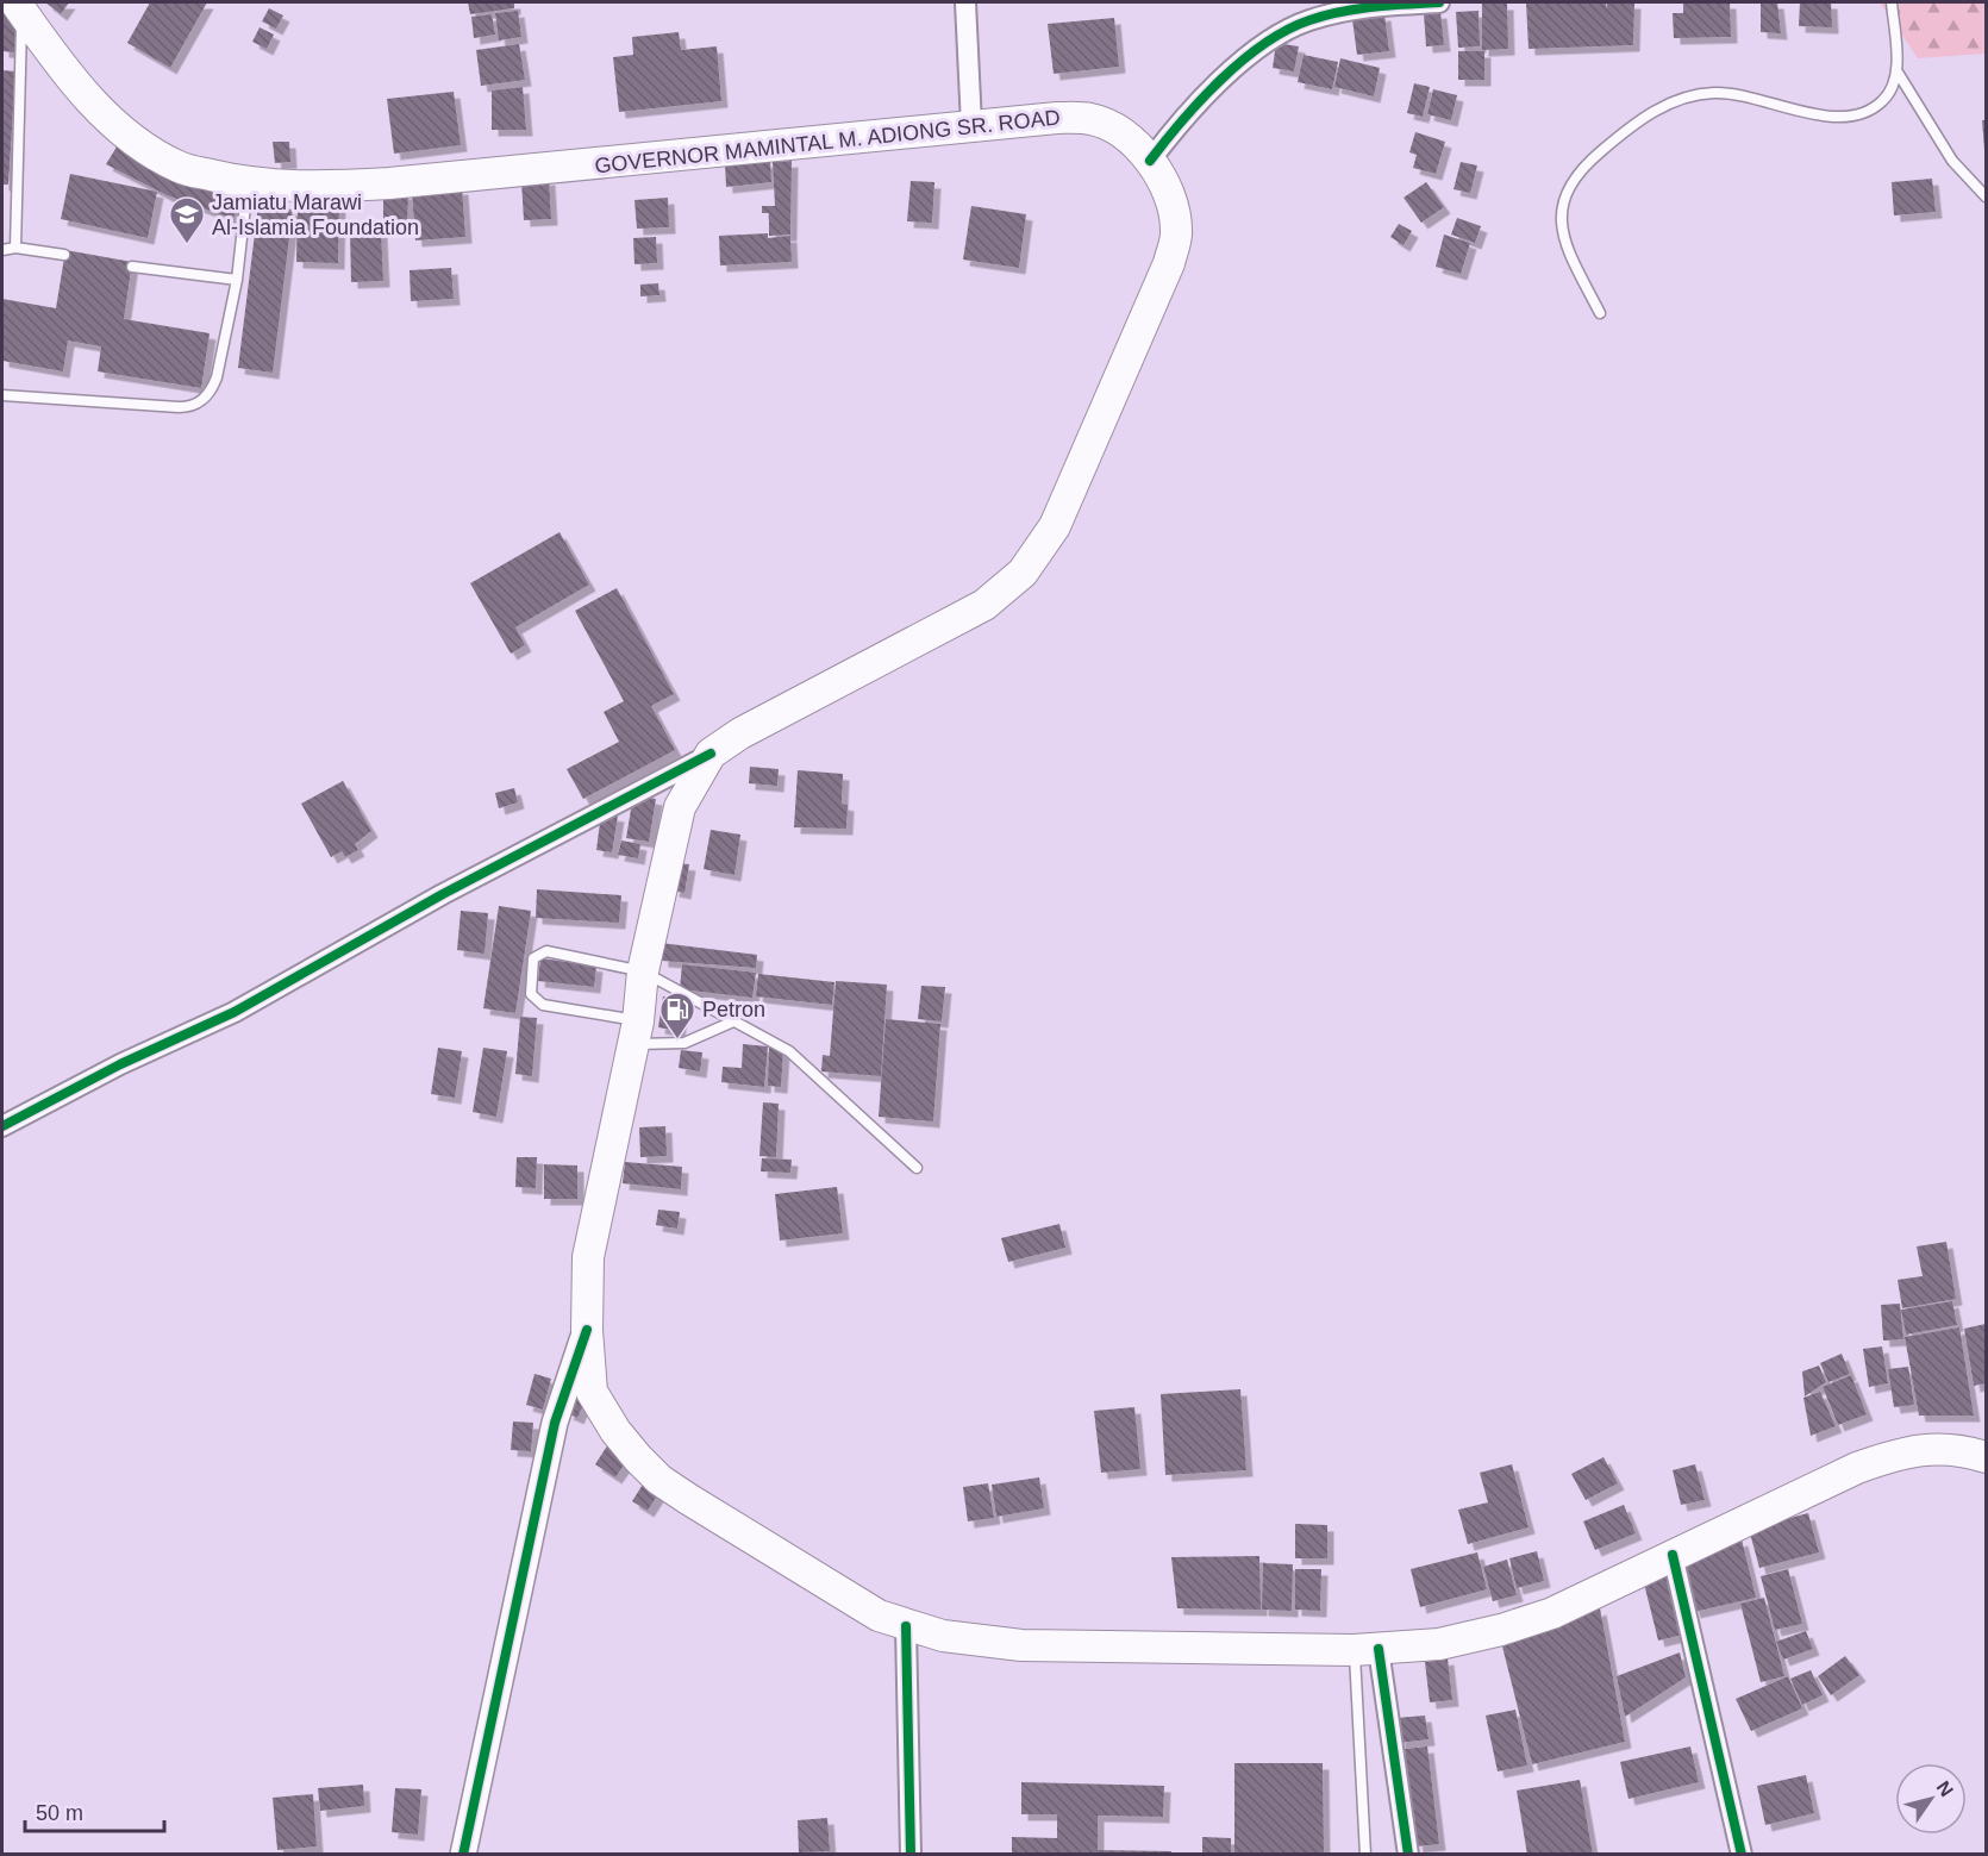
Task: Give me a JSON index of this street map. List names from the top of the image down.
{
  "streets": {
    "main road": ["GOVERNOR MAMINTAL M. ADIONG SR. ROAD"]
  },
  "places": {
    "school or university": ["Jamiatu Marawi Al-Islamia Foundation"],
    "fuel station": ["Petron"]
  },
  "scale_bar": "50 m",
  "north": "top right"
}
